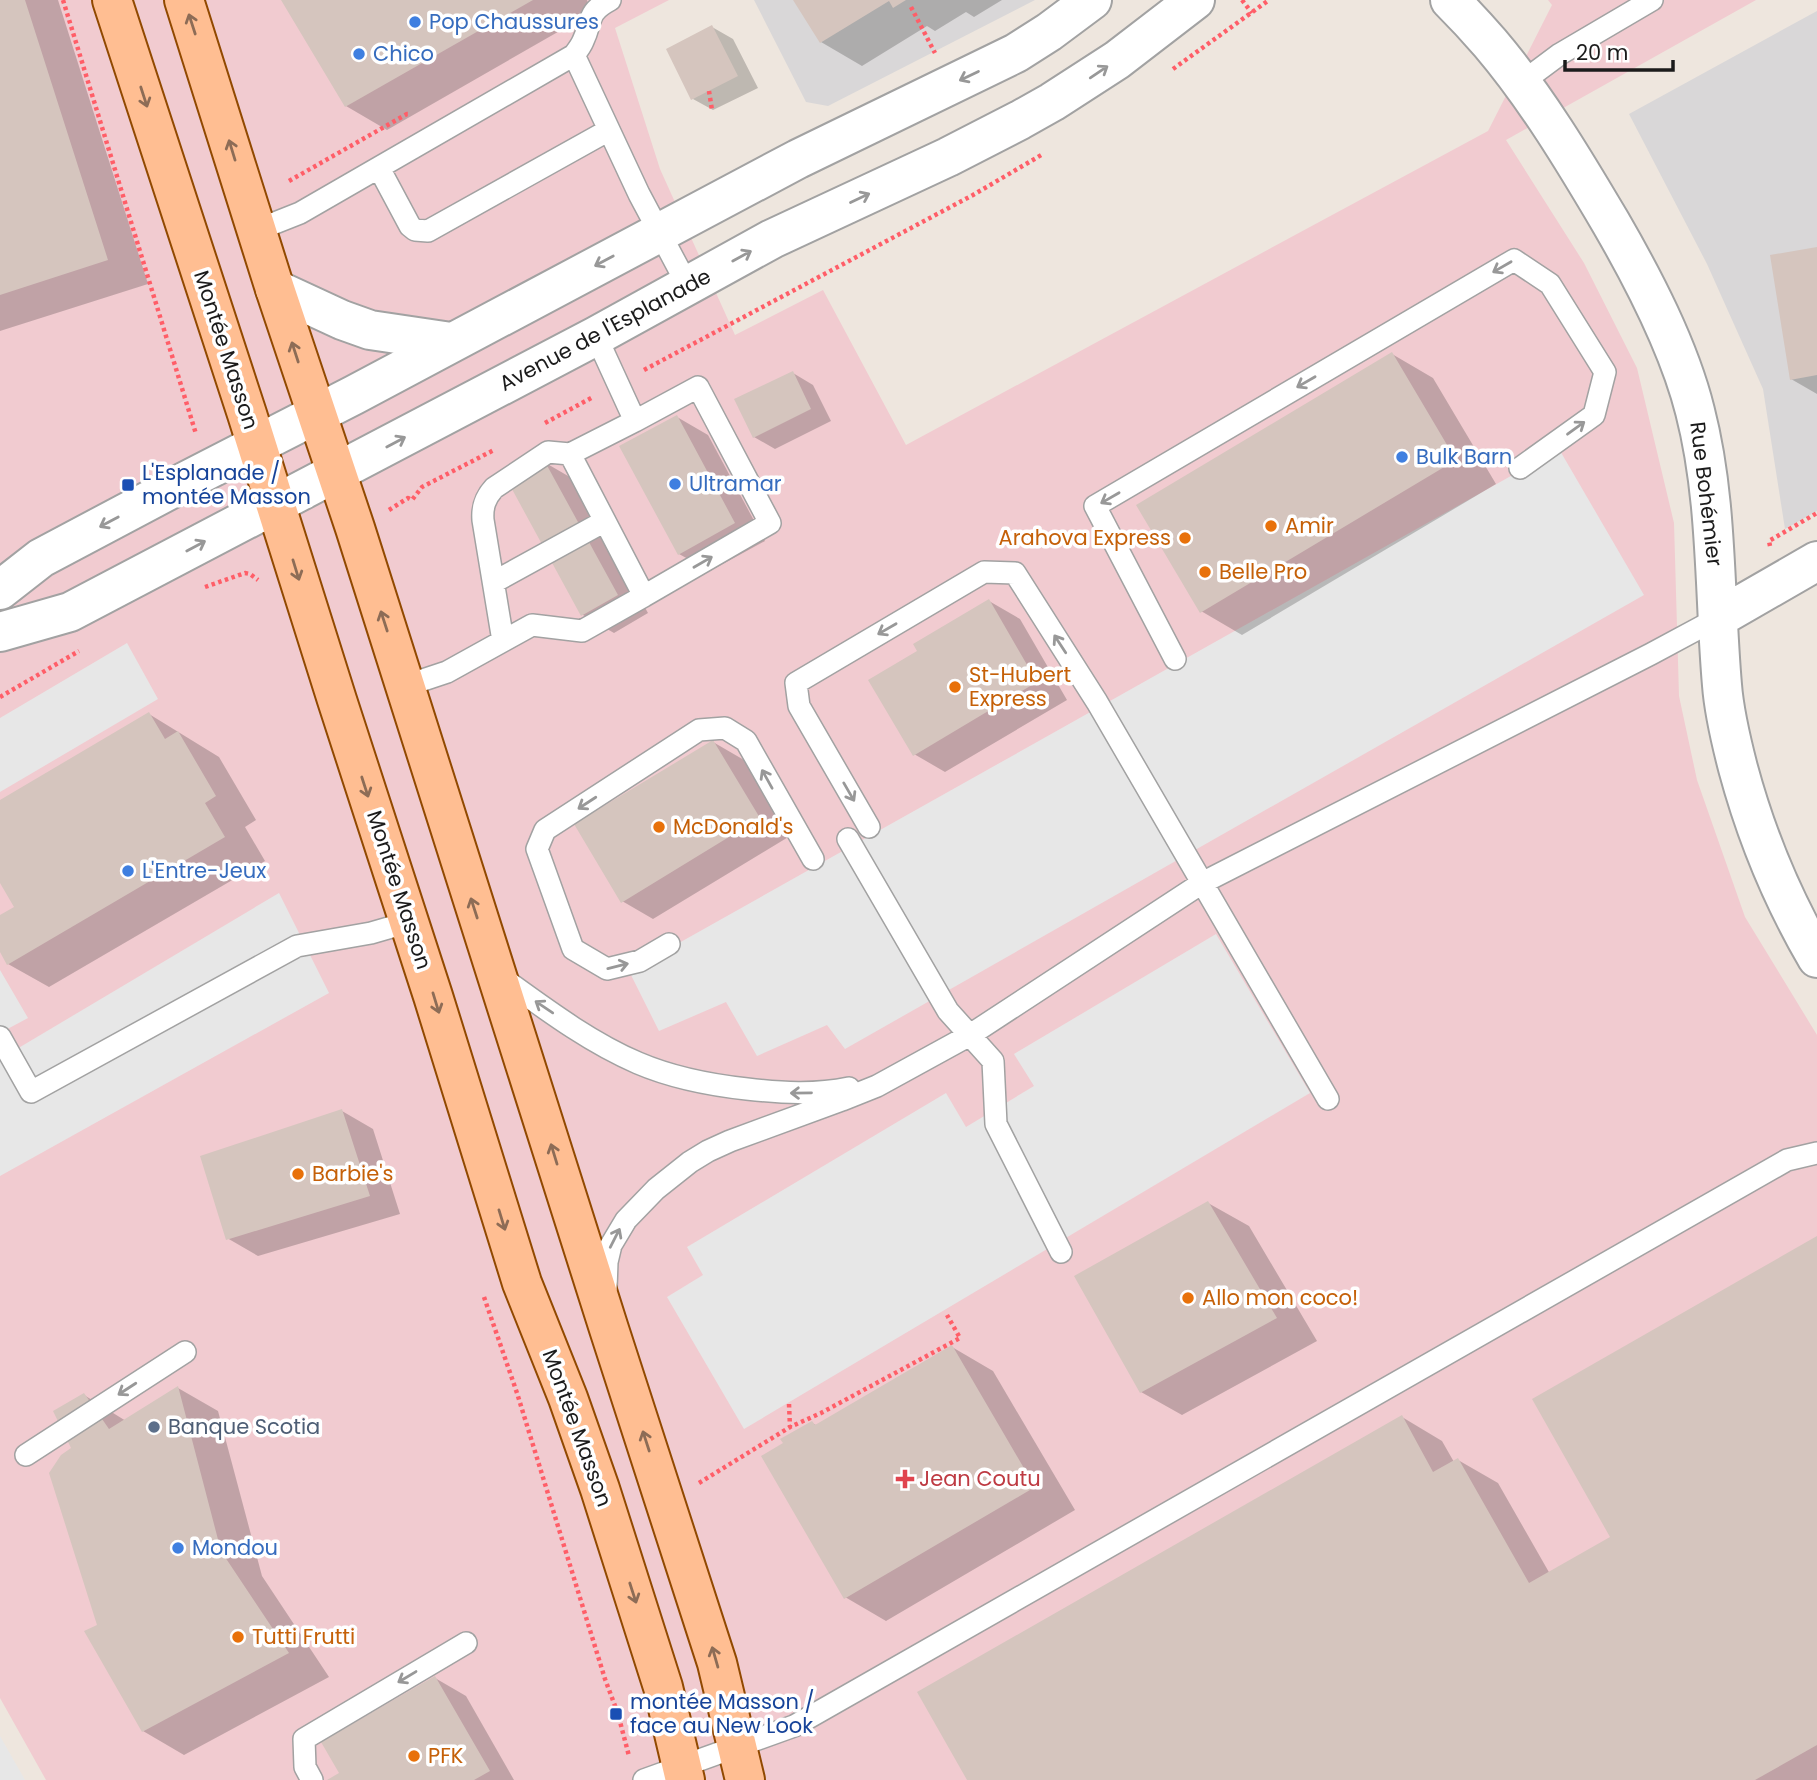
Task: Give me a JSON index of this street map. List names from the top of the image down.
{
  "streets": {
    "main road": ["Montée Masson"],
    "street": ["Avenue de l'Esplanade", "Rue Bohémier"]
  },
  "crossings": [
    ["Avenue de l'Esplanade", "Montée Masson"]
  ],
  "places": {
    "other": [
      "Pop Chaussures",
      "Chico",
      "Bulk Barn",
      "Ultramar",
      "Amir",
      "Arahova Express",
      "Belle Pro",
      "St-Hubert Express",
      "McDonald's",
      "L'Entre-Jeux",
      "Barbie's",
      "Allo mon coco!",
      "Banque Scotia",
      "Mondou",
      "Tutti Frutti",
      "PFK"
    ],
    "transit": ["L'Esplanade / montée Masson", "montée Masson / face au New Look"],
    "health": ["Jean Coutu"]
  },
  "scale_bar": "20 m"
}
